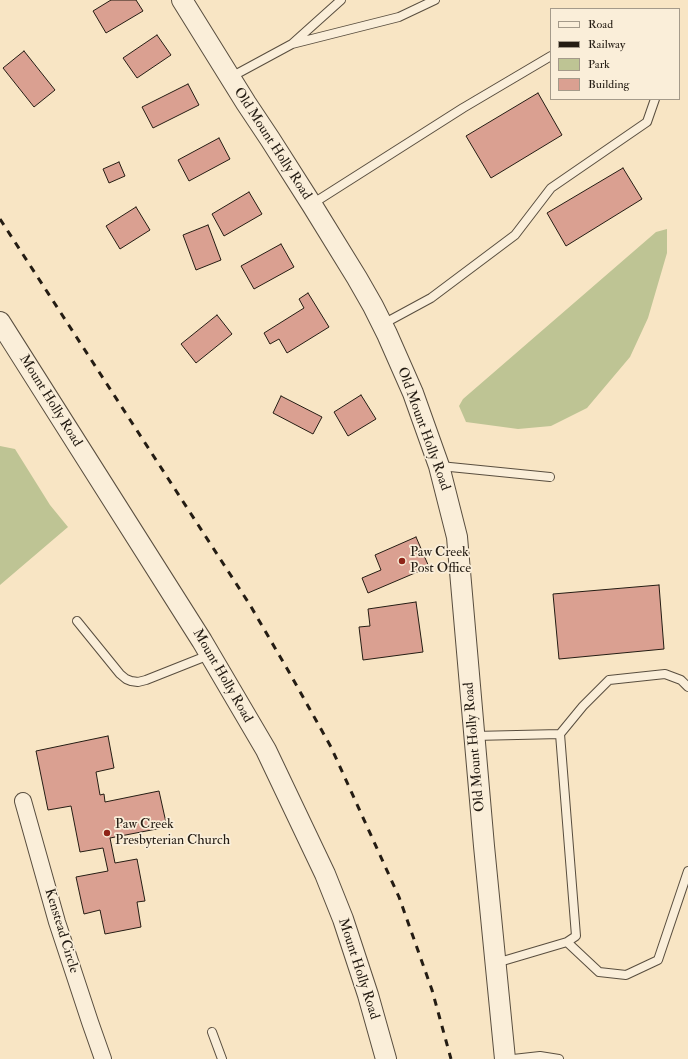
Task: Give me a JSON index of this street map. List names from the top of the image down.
{
  "streets": {
    "street": ["Old Mount Holly Road", "Mount Holly Road", "Kenstead Circle"]
  },
  "places": ["Paw Creek Post Office", "Paw Creek Presbyterian Church"],
  "legend": [
    "Road",
    "Railway",
    "Park",
    "Building"
  ]
}
